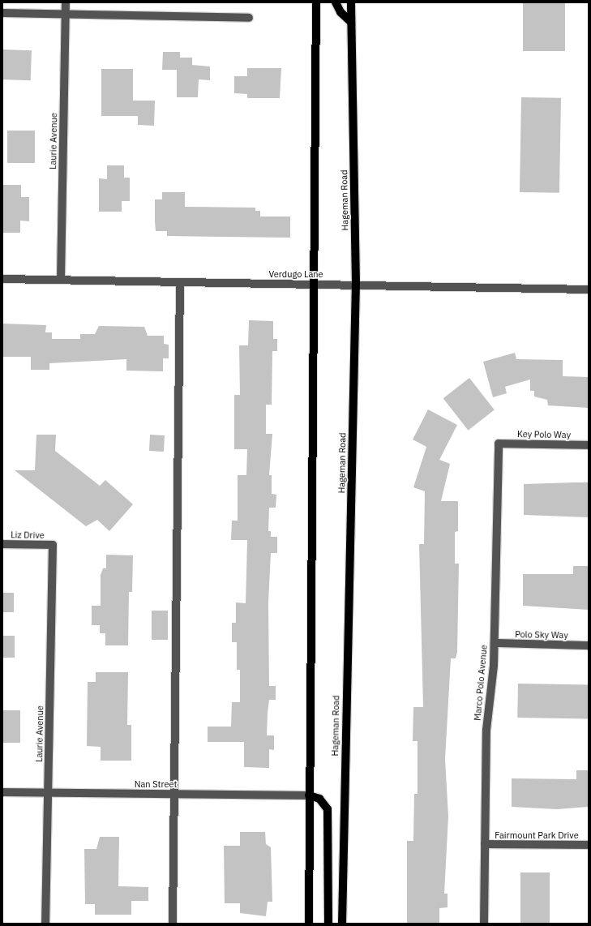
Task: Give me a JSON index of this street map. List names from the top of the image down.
{
  "streets": {
    "main road": ["Hageman Road"],
    "street": [
      "Laurie Avenue",
      "Verdugo Lane",
      "Key Polo Way",
      "Liz Drive",
      "Polo Sky Way",
      "Marco Polo Avenue",
      "Nan Street",
      "Fairmount Park Drive"
    ]
  },
  "crossings": [
    ["Laurie Avenue", "Verdugo Lane"],
    ["Laurie Avenue", "Liz Drive"],
    ["Laurie Avenue", "Nan Street"],
    ["Hageman Road", "Verdugo Lane"],
    ["Key Polo Way", "Marco Polo Avenue"],
    ["Polo Sky Way", "Marco Polo Avenue"],
    ["Marco Polo Avenue", "Fairmount Park Drive"]
  ]
}
